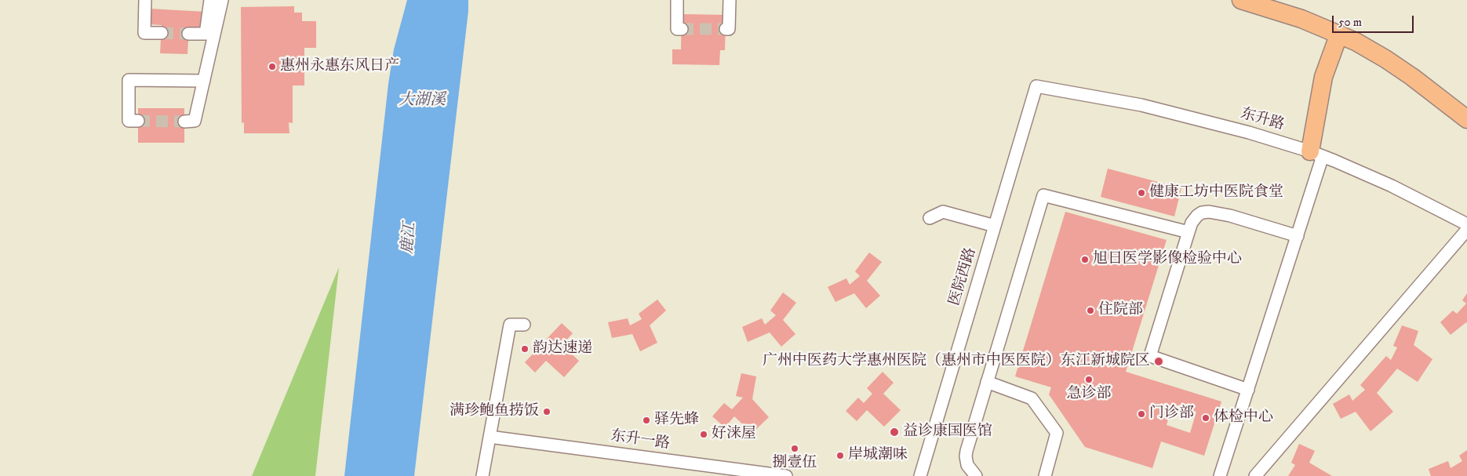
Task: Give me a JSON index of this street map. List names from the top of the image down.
{
  "streets": {
    "street": ["东升路", "医院西路", "东升一路"]
  },
  "crossings": [
    ["东升路", "医院西路"]
  ],
  "water": ["大湖溪", "鹿江"],
  "places": [
    "惠州永惠东风日产",
    "健康工坊中医院食堂",
    "旭日医学影像检验中心",
    "住院部",
    "韵达速递",
    "广州中医药大学惠州医院（惠州市中医医院）东江新城院区",
    "急诊部",
    "满珍鲍鱼捞饭",
    "门诊部",
    "体检中心",
    "驿先蜂",
    "益诊康国医馆",
    "好涞屋",
    "捌壹伍",
    "岸城潮味"
  ],
  "scale_bar": "50 m"
}
